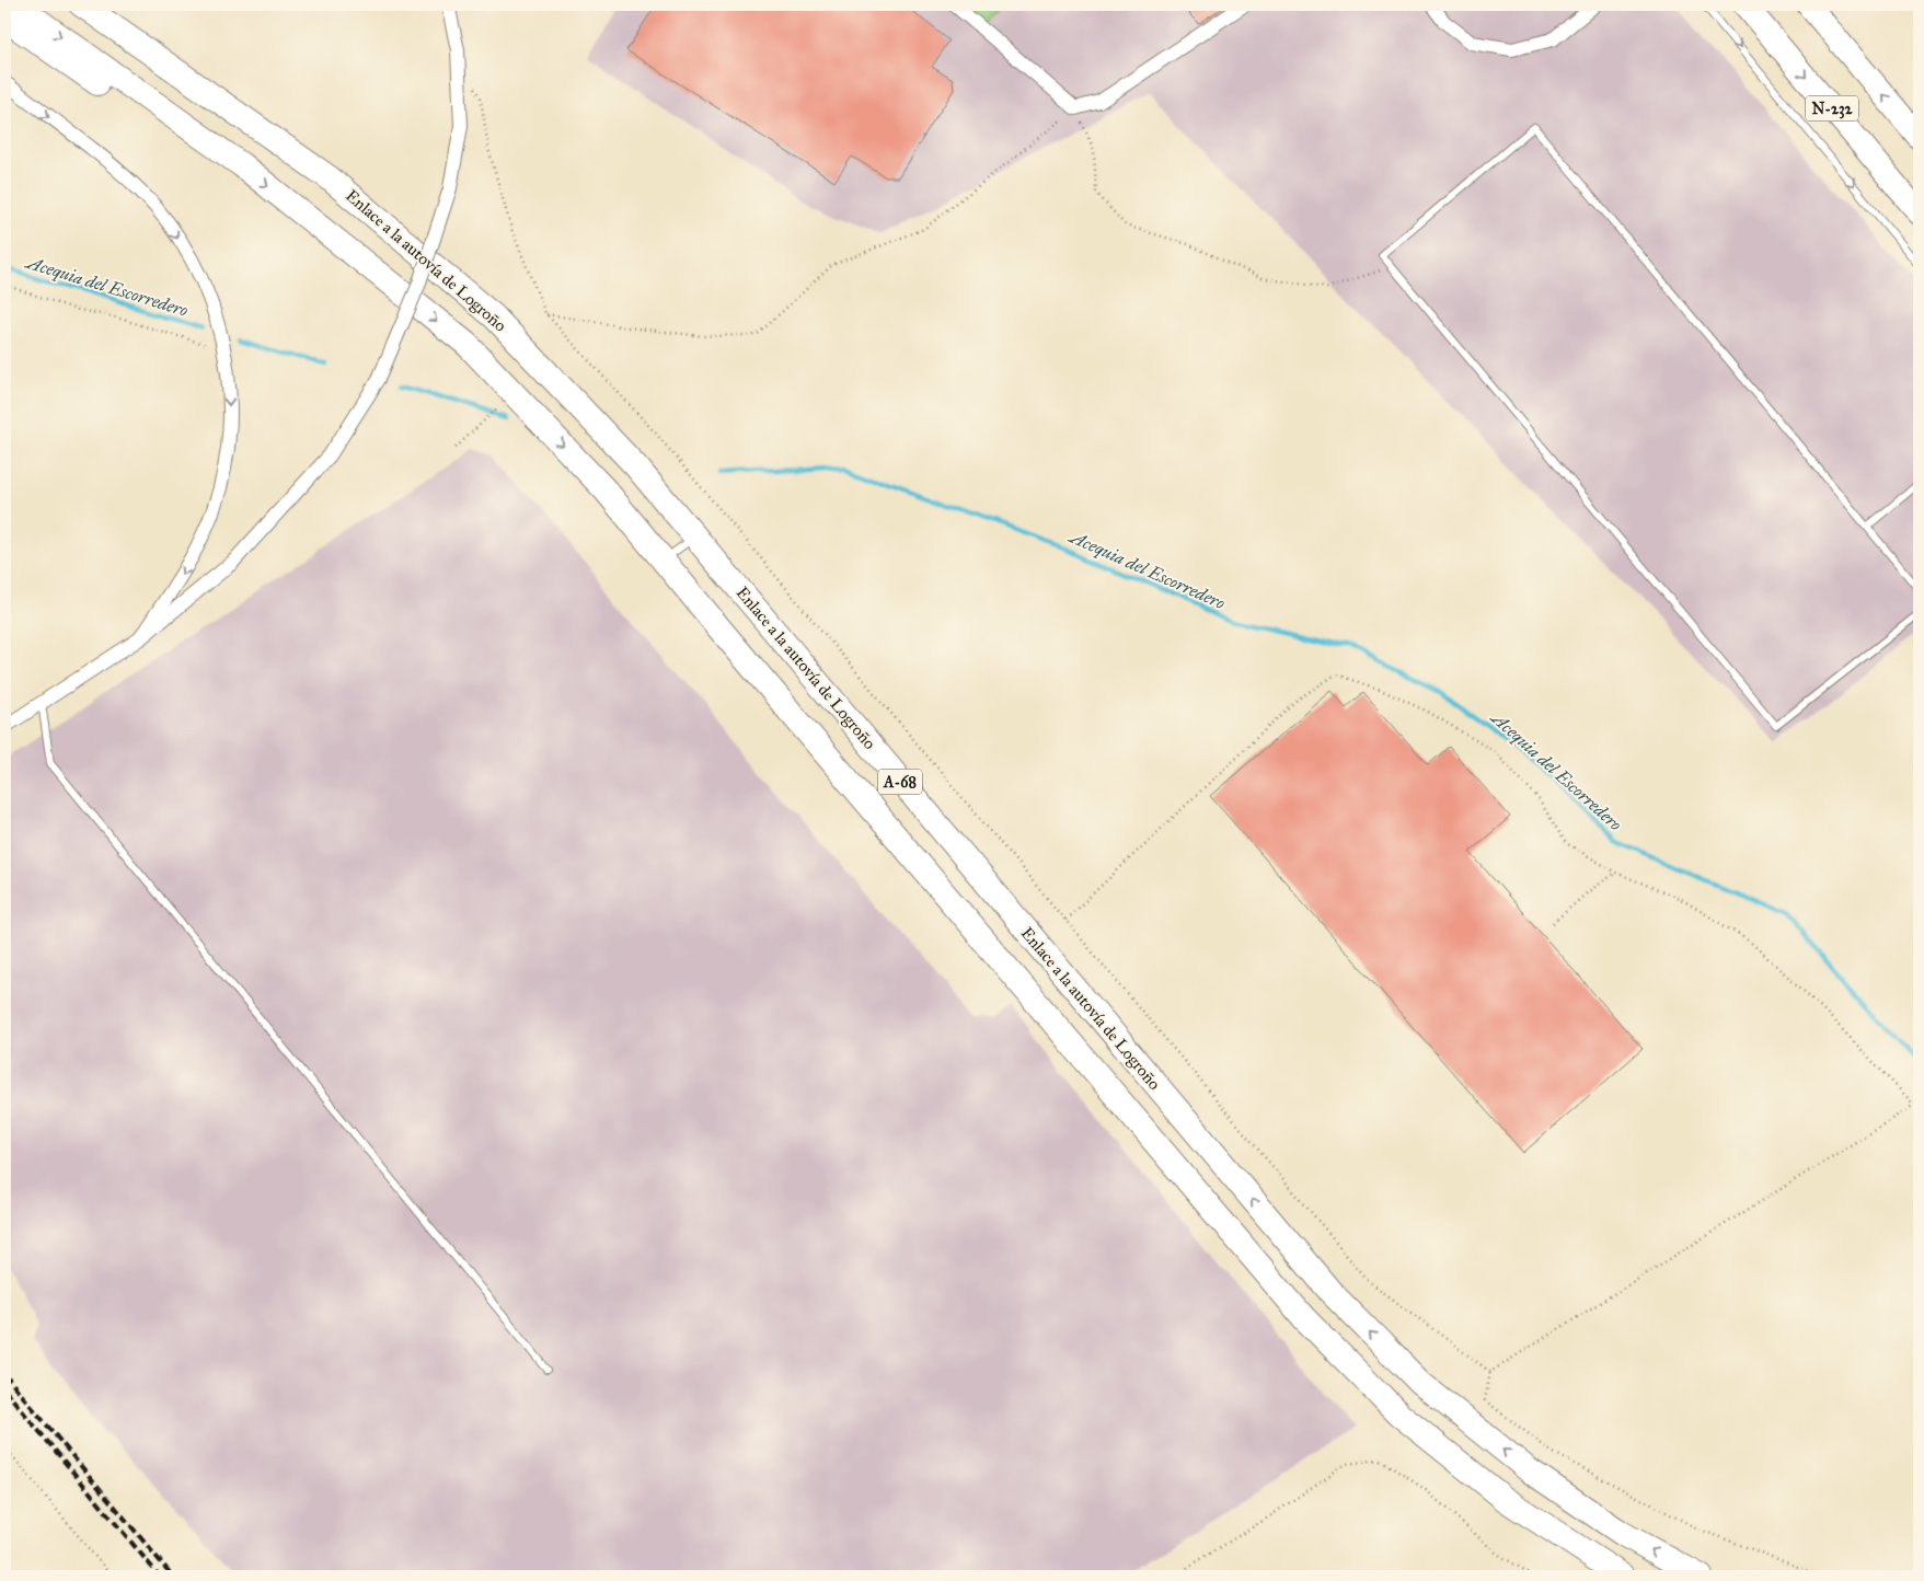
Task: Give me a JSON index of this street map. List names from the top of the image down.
{
  "streets": {
    "highway": ["N-232", "Enlace a la autovía de Logroño", "A-68"]
  },
  "water": ["Acequia del Escorredero"]
}
